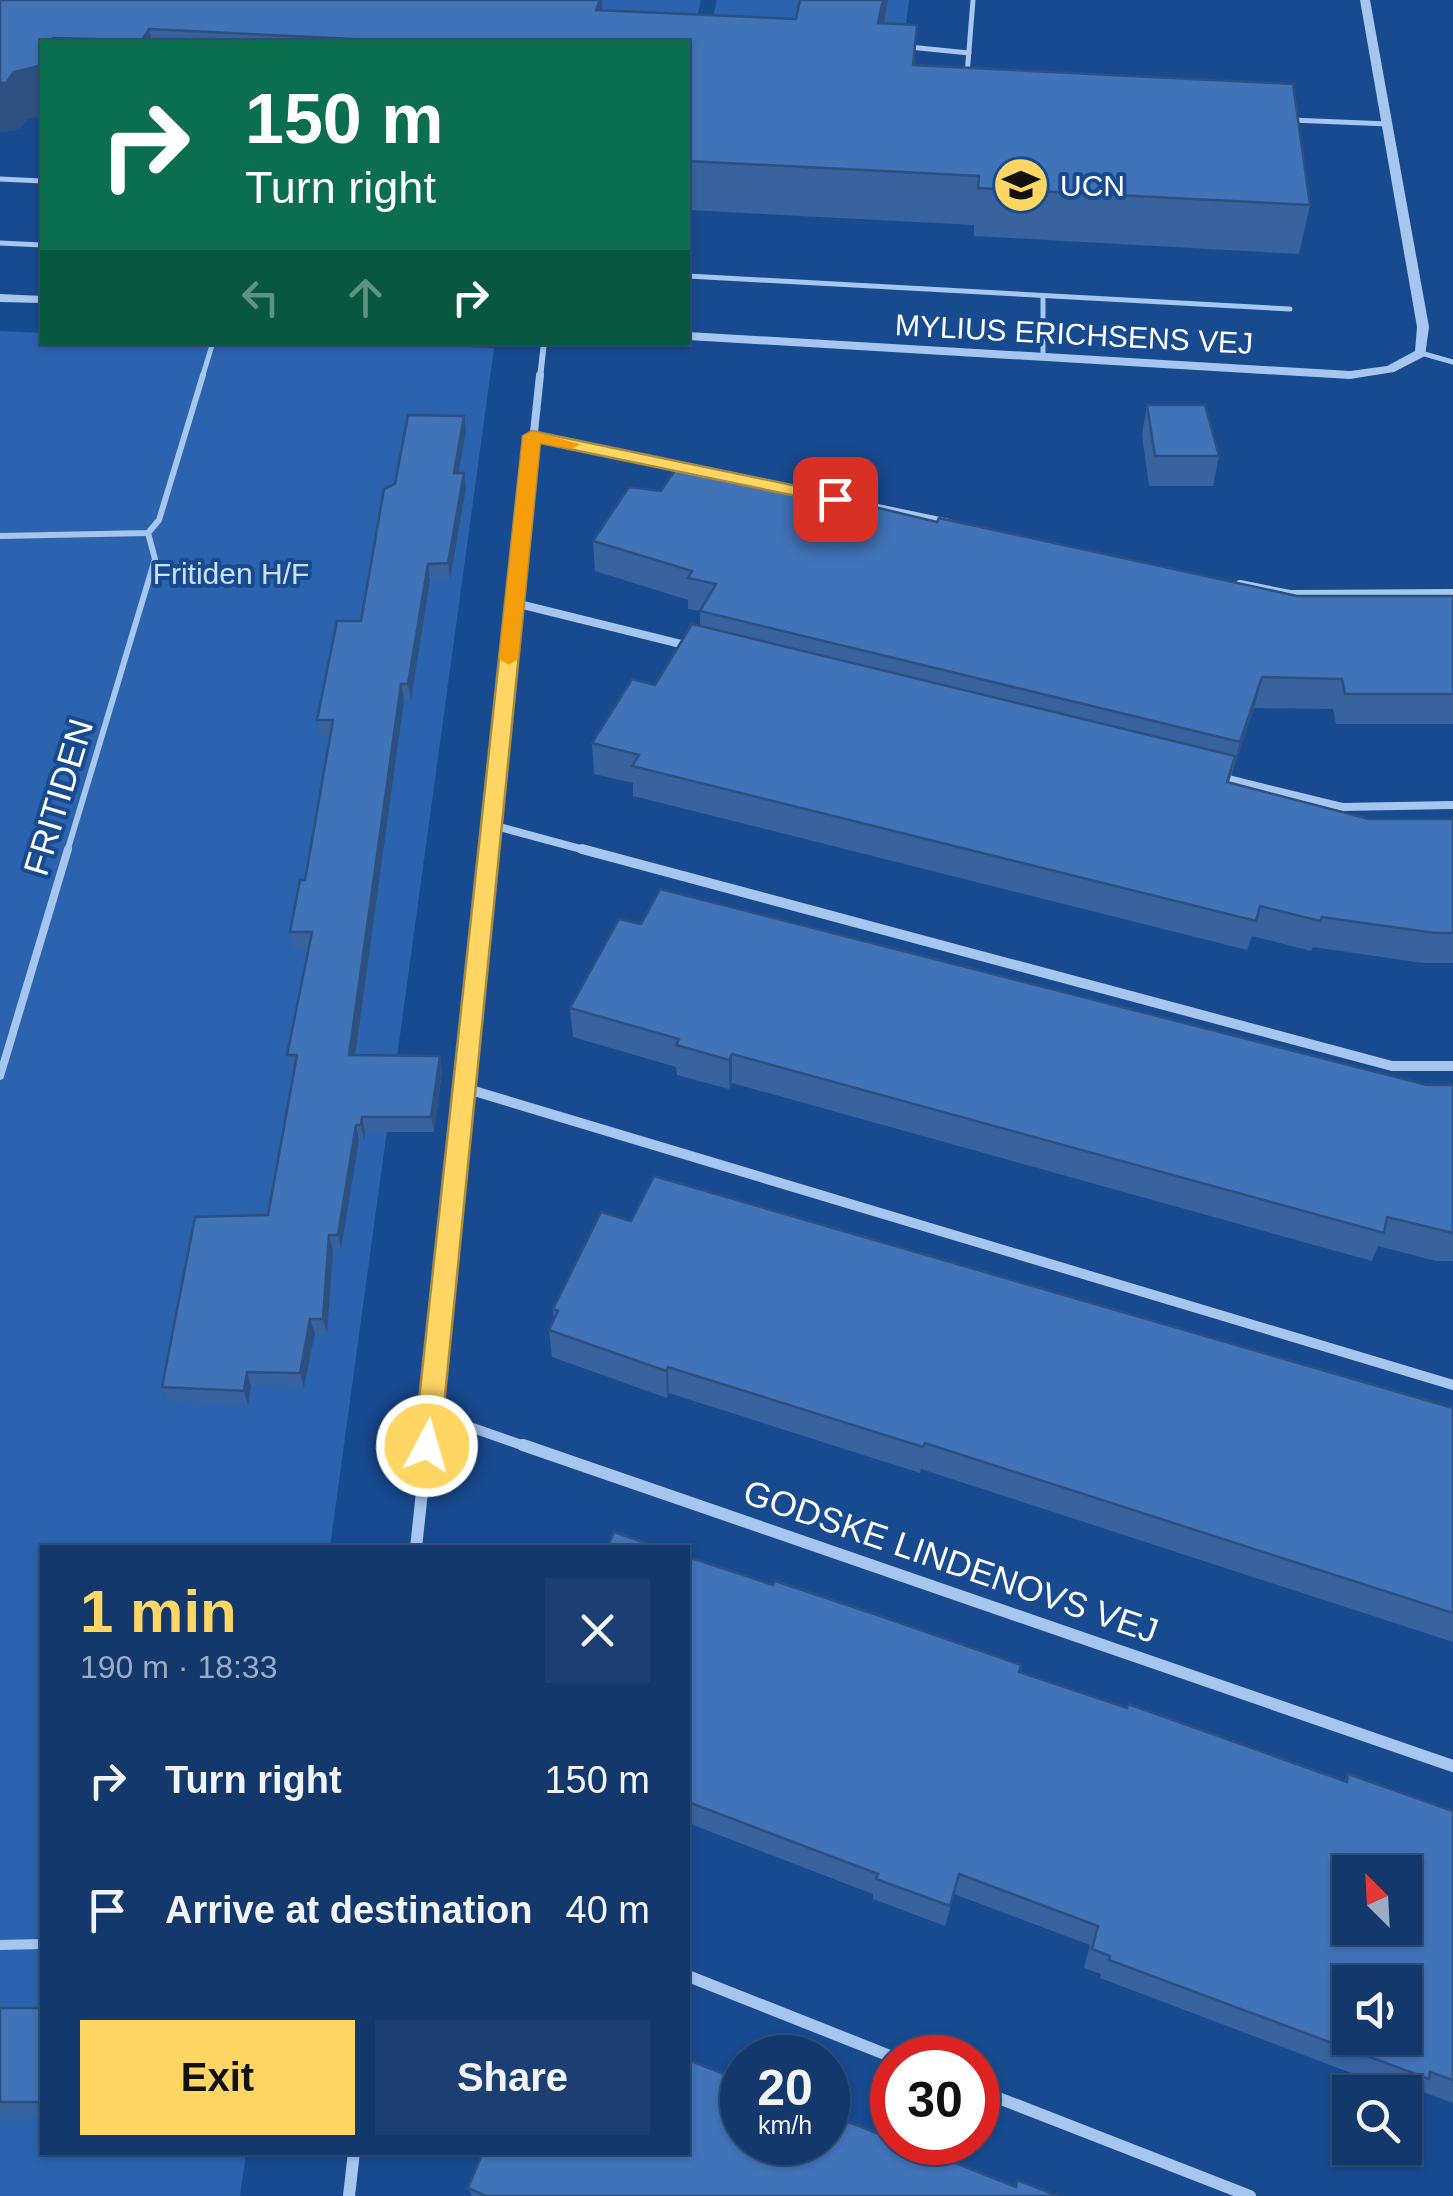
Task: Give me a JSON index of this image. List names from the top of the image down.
{
  "streets": {
    "street": ["MYLIUS ERICHSENS VEJ", "GODSKE LINDENOVS VEJ"],
    "lane": ["FRITIDEN"]
  },
  "parks": ["Fritiden H/F"],
  "places": {
    "school or university": ["UCN"]
  },
  "north": "top left",
  "page": {
    "turn": ["150 m", "Turn right"],
    "heading": ["1 min", "190 m · 18:33"],
    "list": [
      {
        "name": "Turn right",
        "value": "150 m"
      },
      {
        "name": "Arrive at destination",
        "value": "40 m"
      }
    ],
    "buttons": ["Exit", "Share"],
    "speed": "20 km/h",
    "limit": "30"
  }
}
